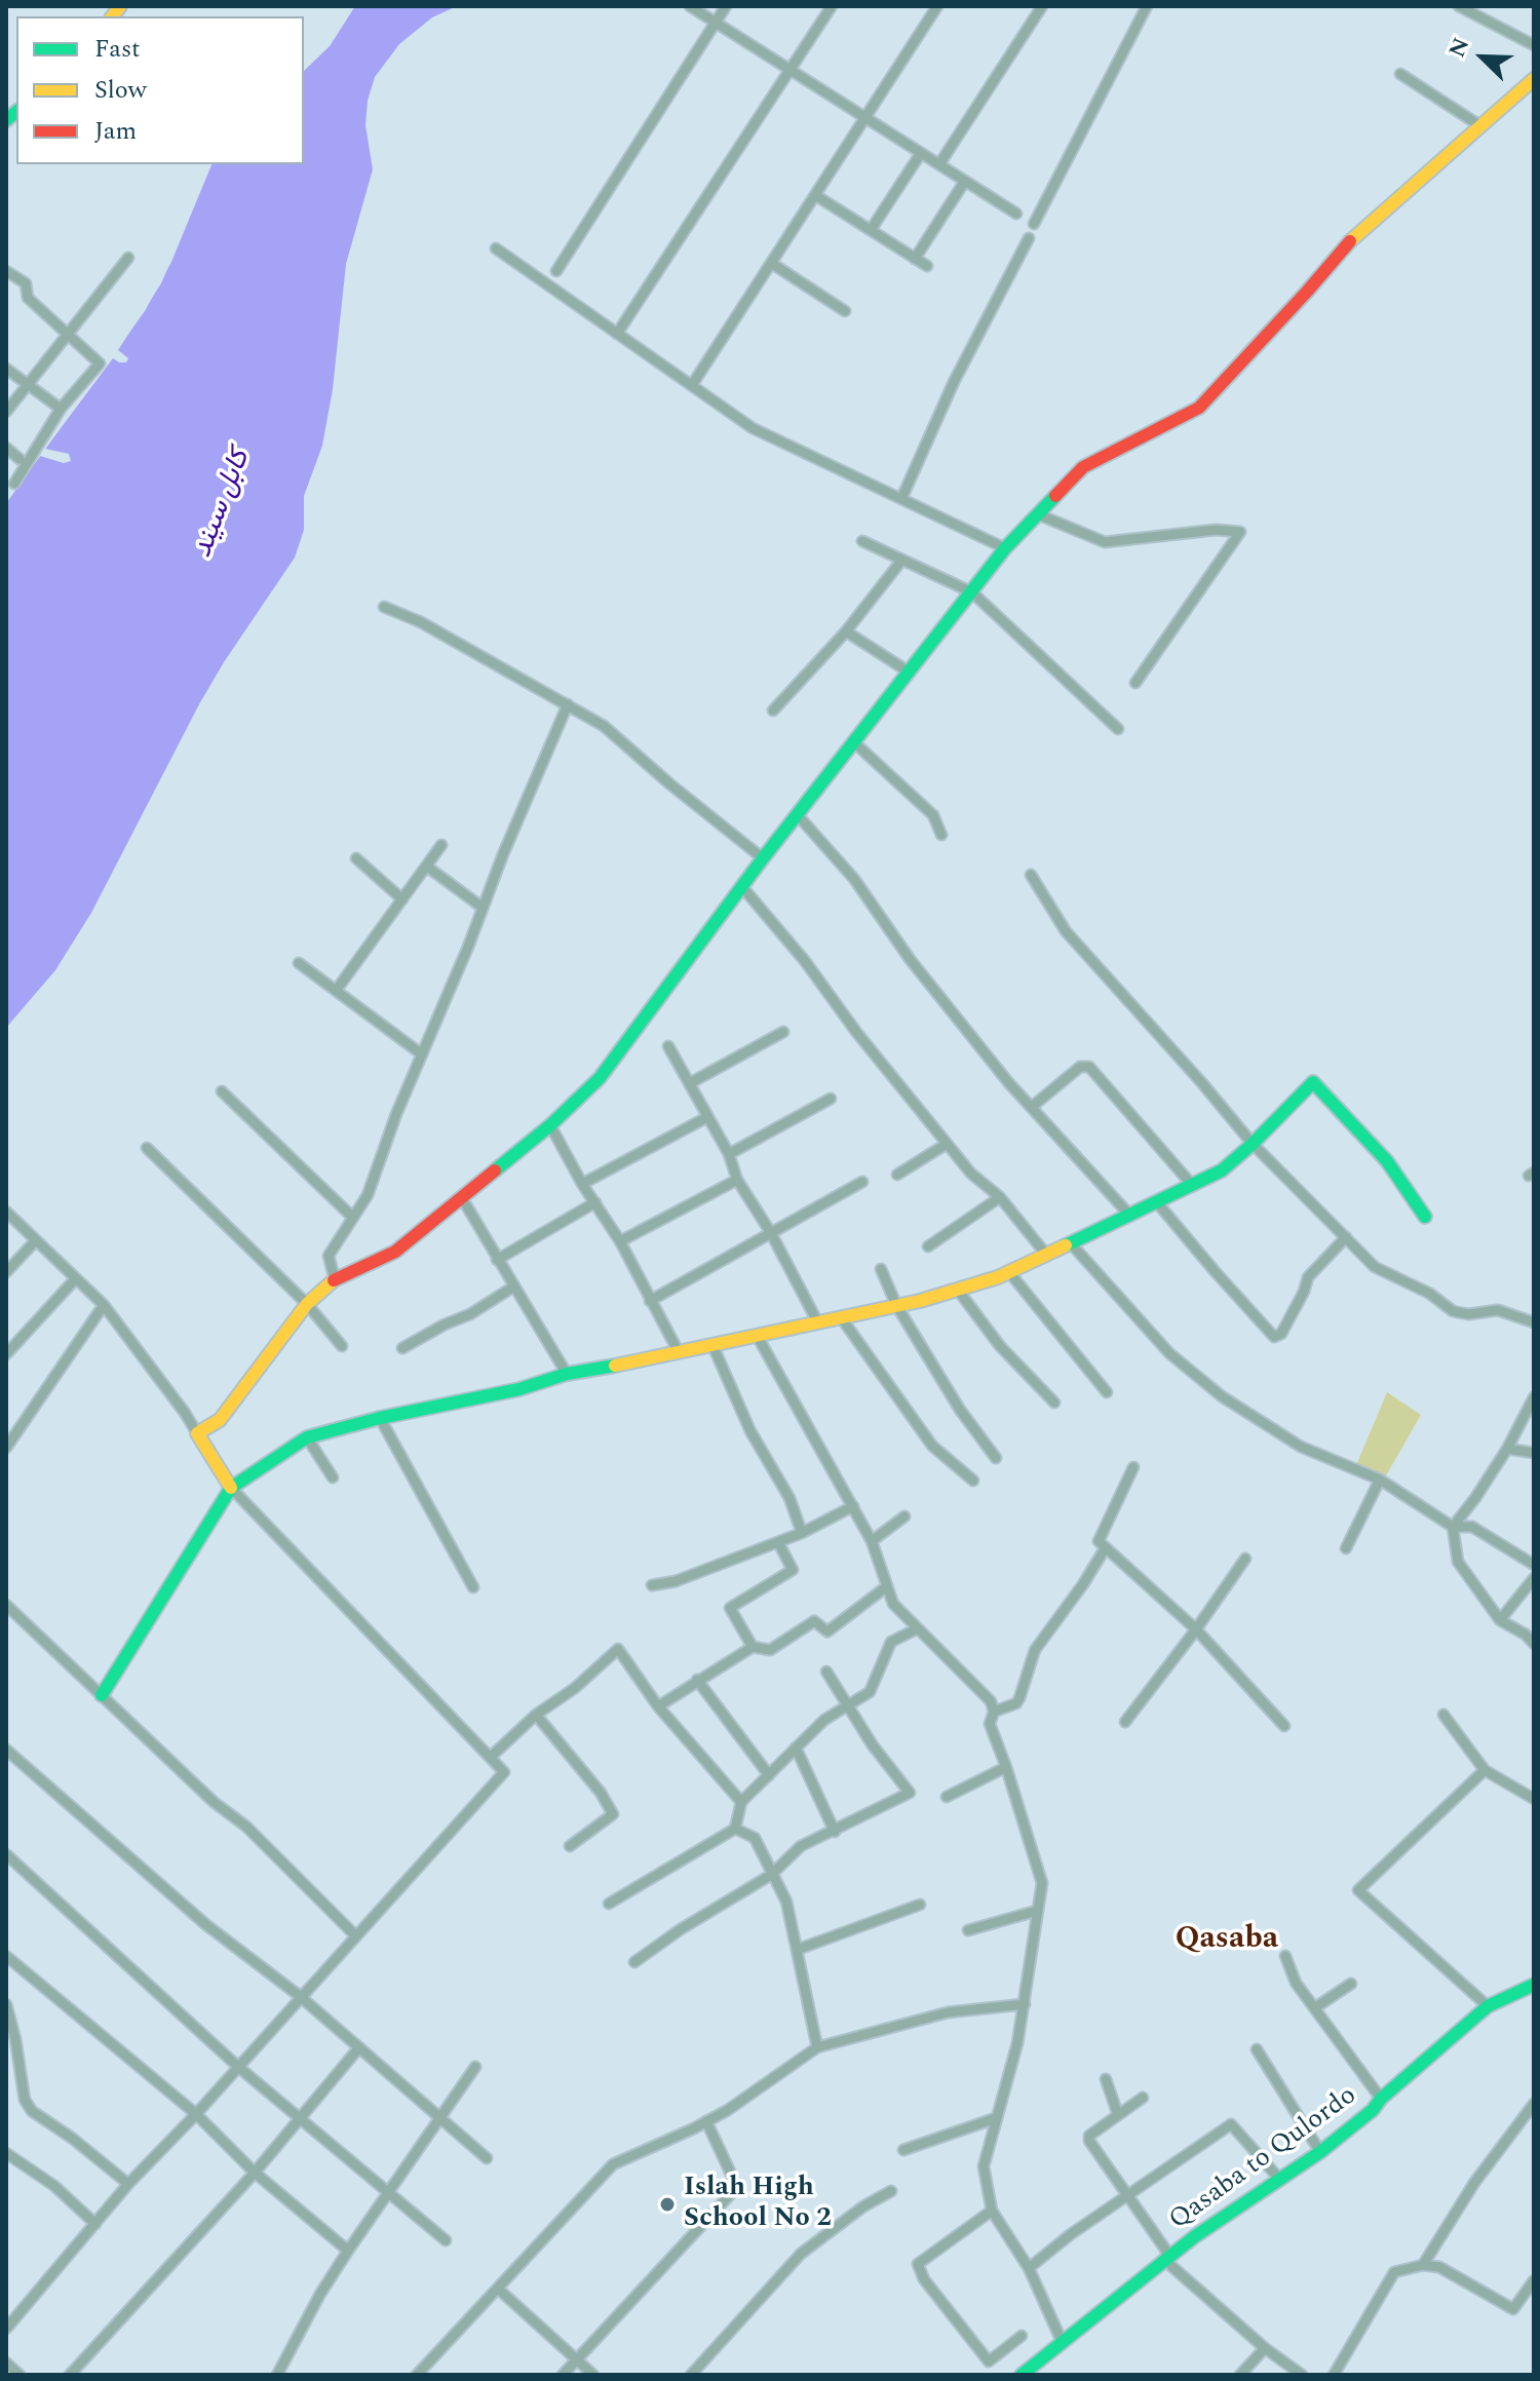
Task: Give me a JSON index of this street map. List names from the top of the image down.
{
  "streets": {
    "street": ["Qasaba to Qulordo"]
  },
  "districts": ["Qasaba"],
  "water": ["کابل سيند"],
  "places": ["Islah High School No 2"],
  "legend": ["Fast", "Slow", "Jam"],
  "north": "top left"
}
